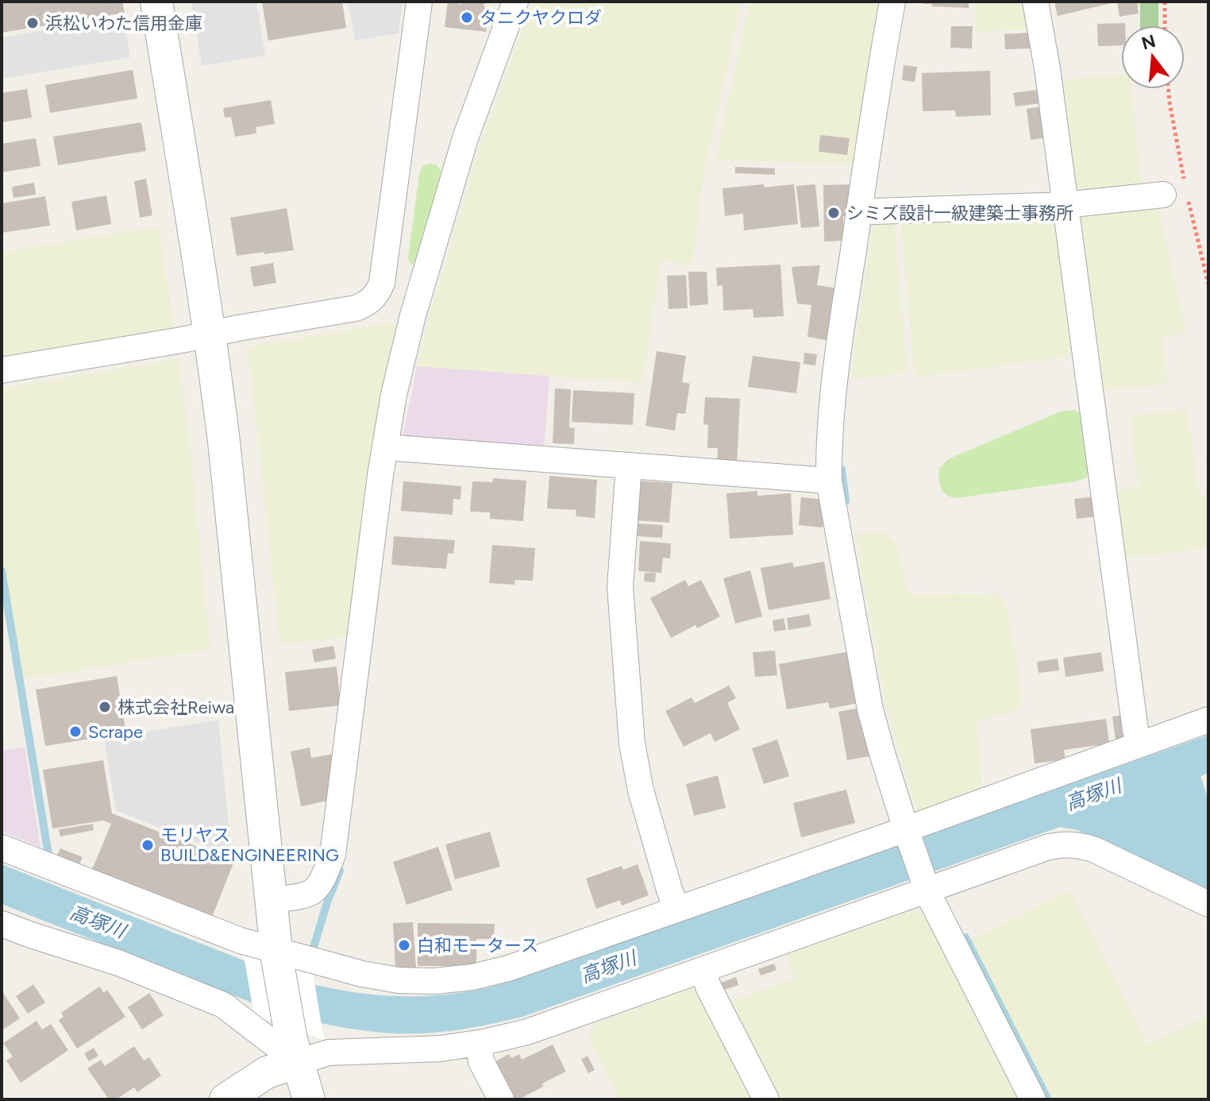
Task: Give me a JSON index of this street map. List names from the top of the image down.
{
  "water": ["高塚川"],
  "places": [
    "タニクヤクロダ",
    "浜松いわた信用金庫",
    "シミズ設計一級建築士事務所",
    "株式会社Reiwa",
    "Scrape",
    "モリヤス BUILD&ENGINEERING",
    "白和モータース"
  ],
  "north": "top"
}
